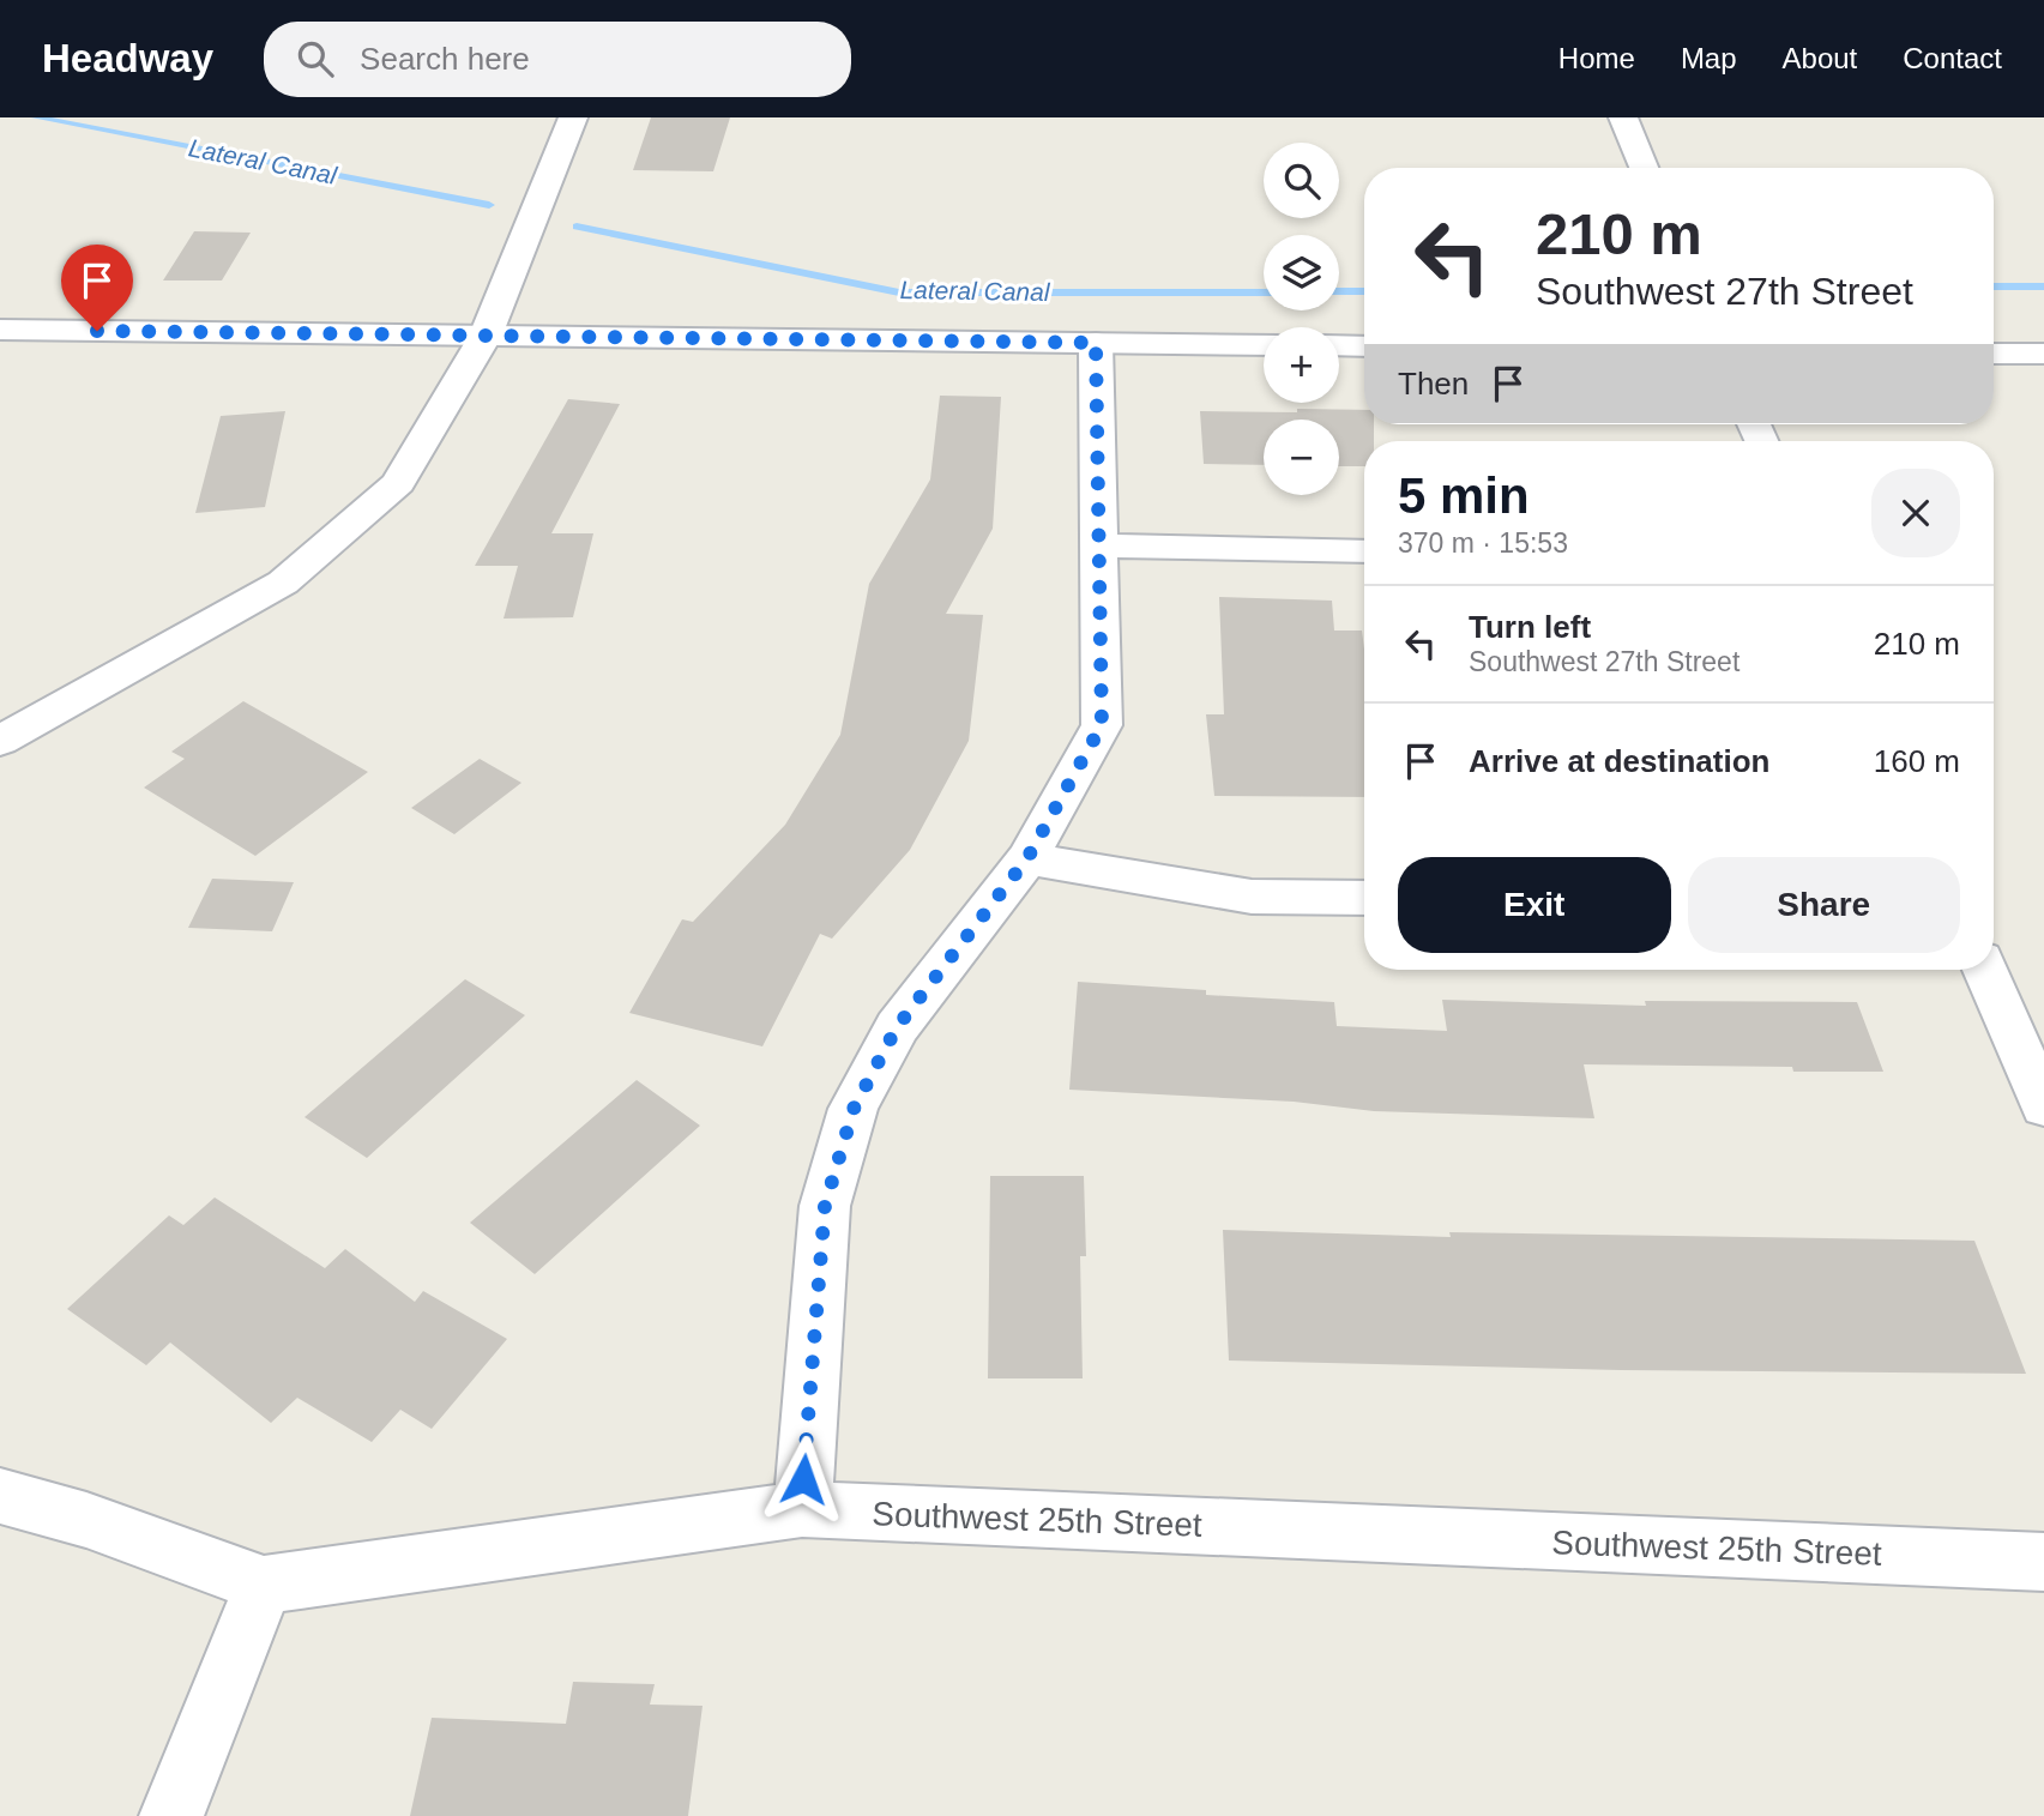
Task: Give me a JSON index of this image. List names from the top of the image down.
{
  "streets": {
    "street": ["Southwest 25th Street"]
  },
  "water": ["Lateral Canal"],
  "page": {
    "header": "Headway",
    "search": "Search here",
    "nav": [
      "Home",
      "Map",
      "About",
      "Contact"
    ],
    "map_buttons": ["+", "−"],
    "turn": ["210 m", "Southwest 27th Street"],
    "then": "Then",
    "heading": ["5 min", "370 m · 15:53"],
    "list": [
      {
        "name": "Turn left",
        "note": "Southwest 27th Street",
        "value": "210 m"
      },
      {
        "name": "Arrive at destination",
        "value": "160 m"
      }
    ],
    "buttons": ["Exit", "Share"]
  }
}
